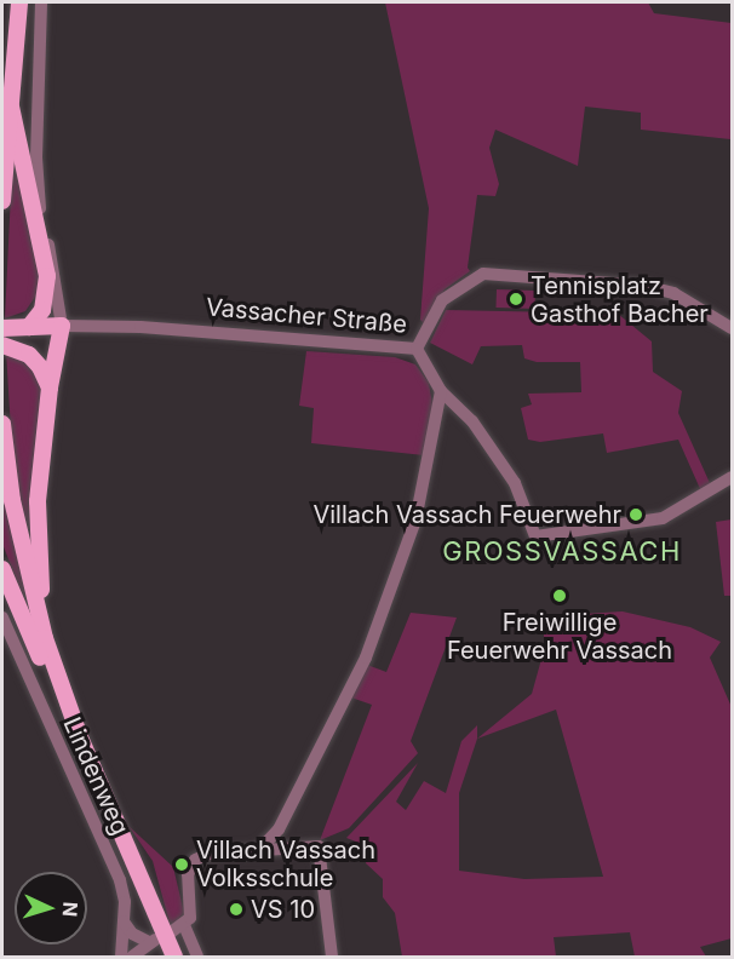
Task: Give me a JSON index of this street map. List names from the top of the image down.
{
  "streets": {
    "main road": ["Vassacher Straße"],
    "street": ["Lindenweg"]
  },
  "districts": ["GROSSVASSACH"],
  "places": [
    "Tennisplatz Gasthof Bacher",
    "Villach Vassach Feuerwehr",
    "Freiwillige Feuerwehr Vassach",
    "Villach Vassach Volksschule",
    "VS 10"
  ],
  "north": "right"
}
